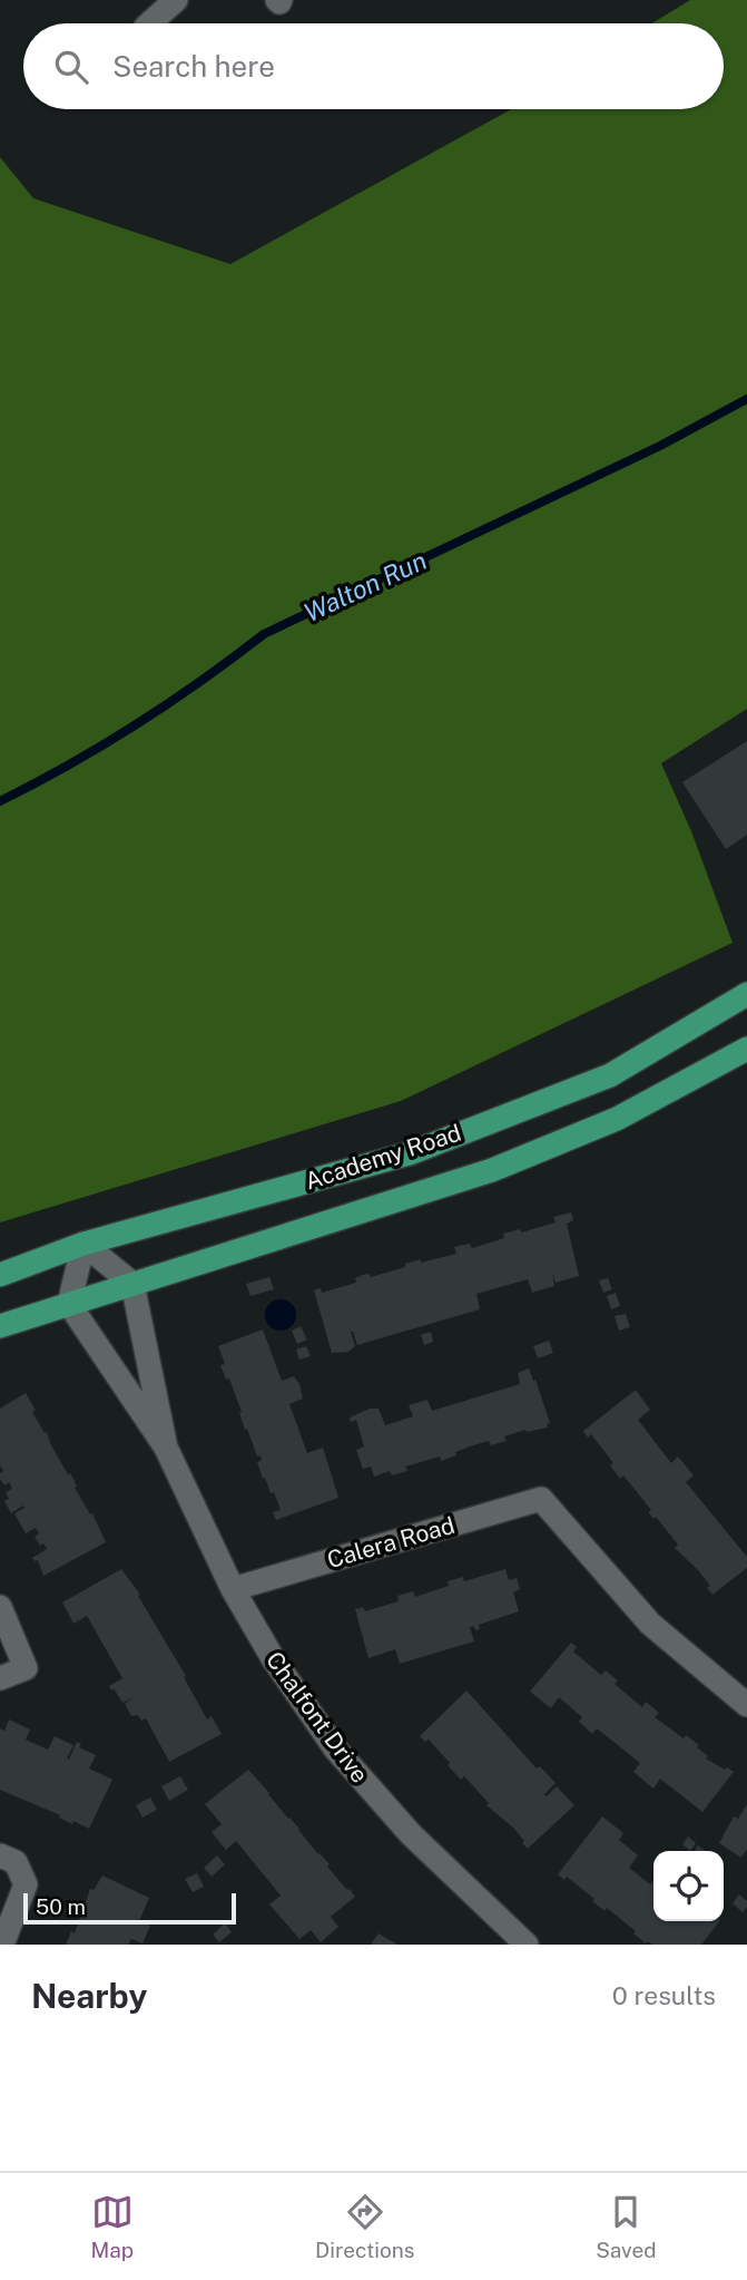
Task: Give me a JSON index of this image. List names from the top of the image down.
{
  "streets": {
    "main road": ["Academy Road"],
    "street": ["Calera Road", "Chalfont Drive"]
  },
  "crossings": [
    ["Academy Road", "Chalfont Drive"],
    ["Calera Road", "Chalfont Drive"]
  ],
  "water": ["Walton Run"],
  "scale_bar": "50 m",
  "page": {
    "search": "Search here",
    "scale": "50 m",
    "heading": ["Nearby", "0 results"],
    "nav": ["Map", "Directions", "Saved"]
  }
}
